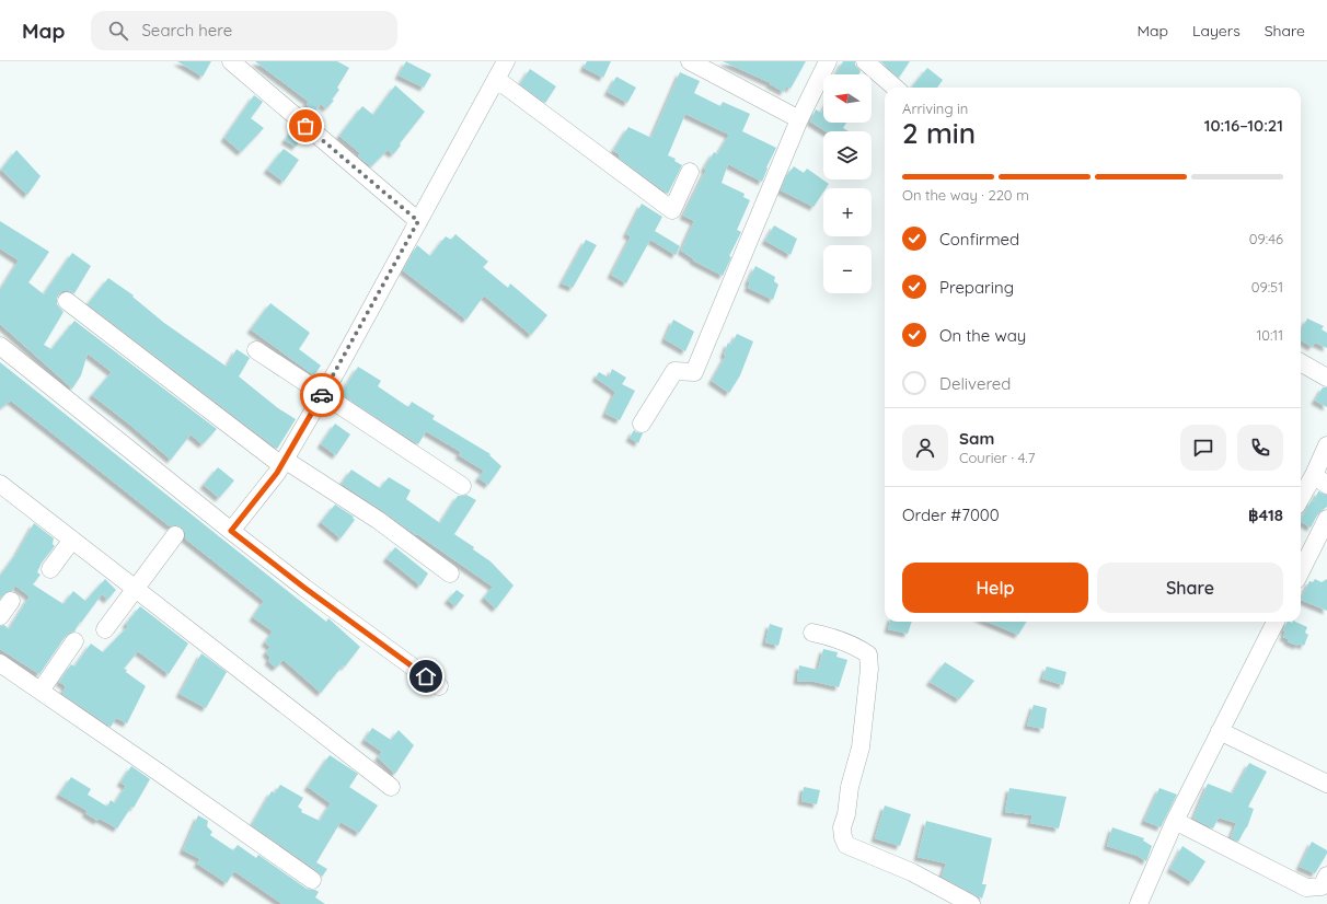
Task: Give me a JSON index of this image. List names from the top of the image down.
{
  "north": "left",
  "page": {
    "header": "Map",
    "search": "Search here",
    "nav": ["Map", "Layers", "Share"],
    "map_buttons": ["+", "−"],
    "heading": ["2 min", "Arriving in", "10:16–10:21"],
    "panel": [
      "Sam",
      "Courier · 4.7",
      "Order #7000",
      "฿418"
    ],
    "bar": "On the way · 220 m",
    "list": [
      ["Confirmed", "09:46"],
      ["Preparing", "09:51"],
      ["On the way", "10:11"],
      "Delivered"
    ],
    "buttons": ["Help", "Share"]
  }
}
